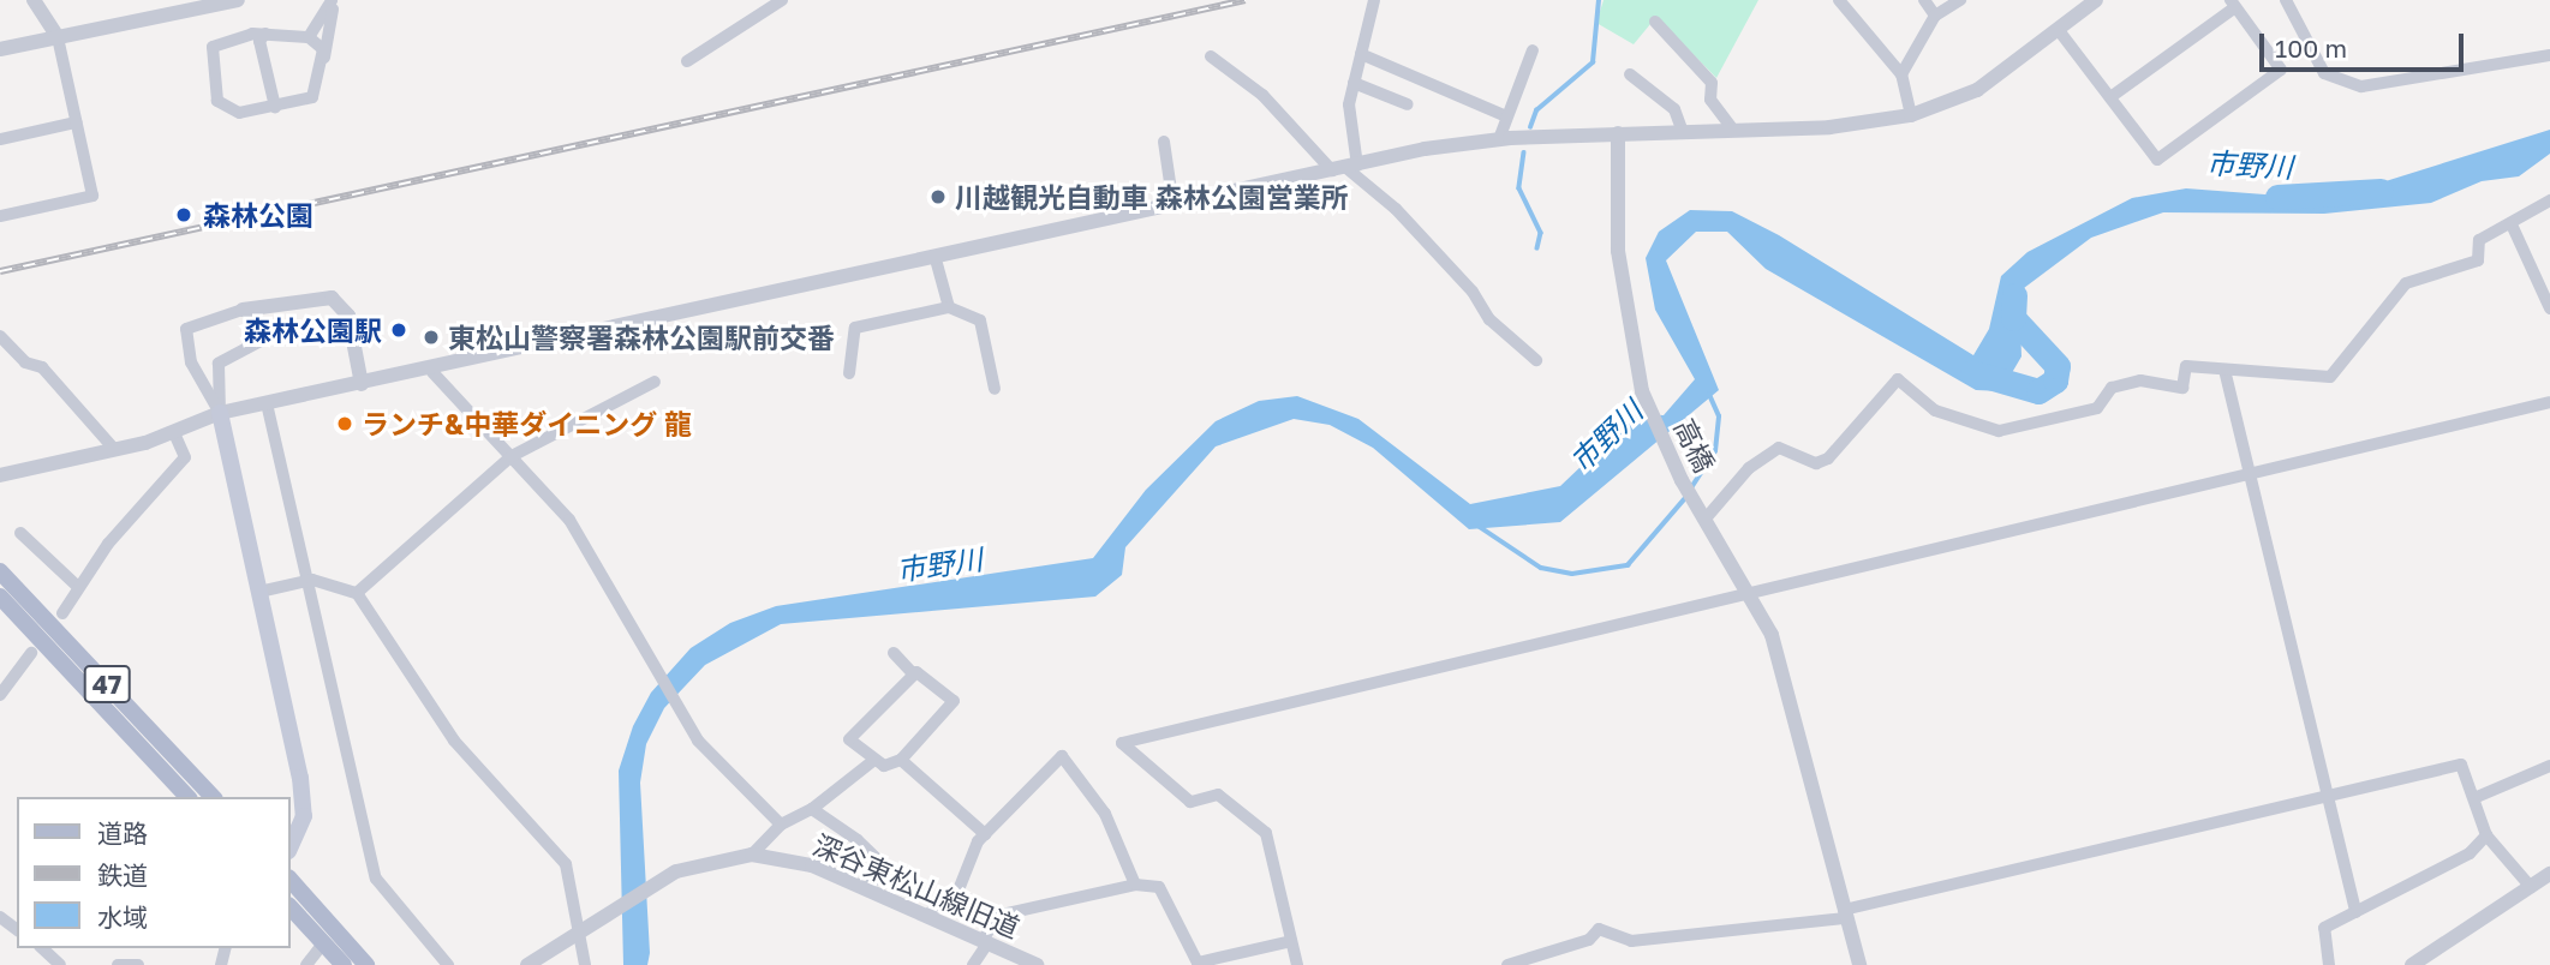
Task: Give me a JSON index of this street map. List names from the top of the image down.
{
  "streets": {
    "main road": ["47"],
    "street": ["高橋", "深谷東松山線旧道"]
  },
  "water": ["市野川"],
  "places": [
    "川越観光自動車 森林公園営業所",
    "森林公園",
    "森林公園駅",
    "東松山警察署森林公園駅前交番",
    "ランチ&中華ダイニング 龍"
  ],
  "legend": ["道路", "鉄道", "水域"],
  "scale_bar": "100 m"
}
